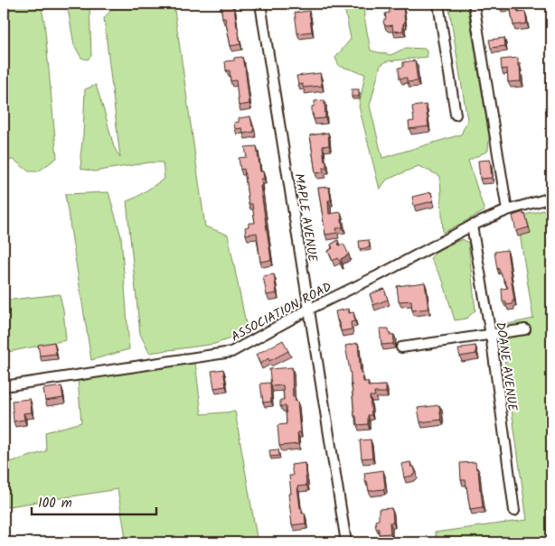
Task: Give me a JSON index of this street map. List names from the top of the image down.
{
  "streets": {
    "street": ["MAPLE AVENUE", "ASSOCIATION ROAD", "DOANE AVENUE"]
  },
  "crossings": [
    ["MAPLE AVENUE", "ASSOCIATION ROAD"],
    ["ASSOCIATION ROAD", "DOANE AVENUE"]
  ],
  "scale_bar": "100 m"
}
